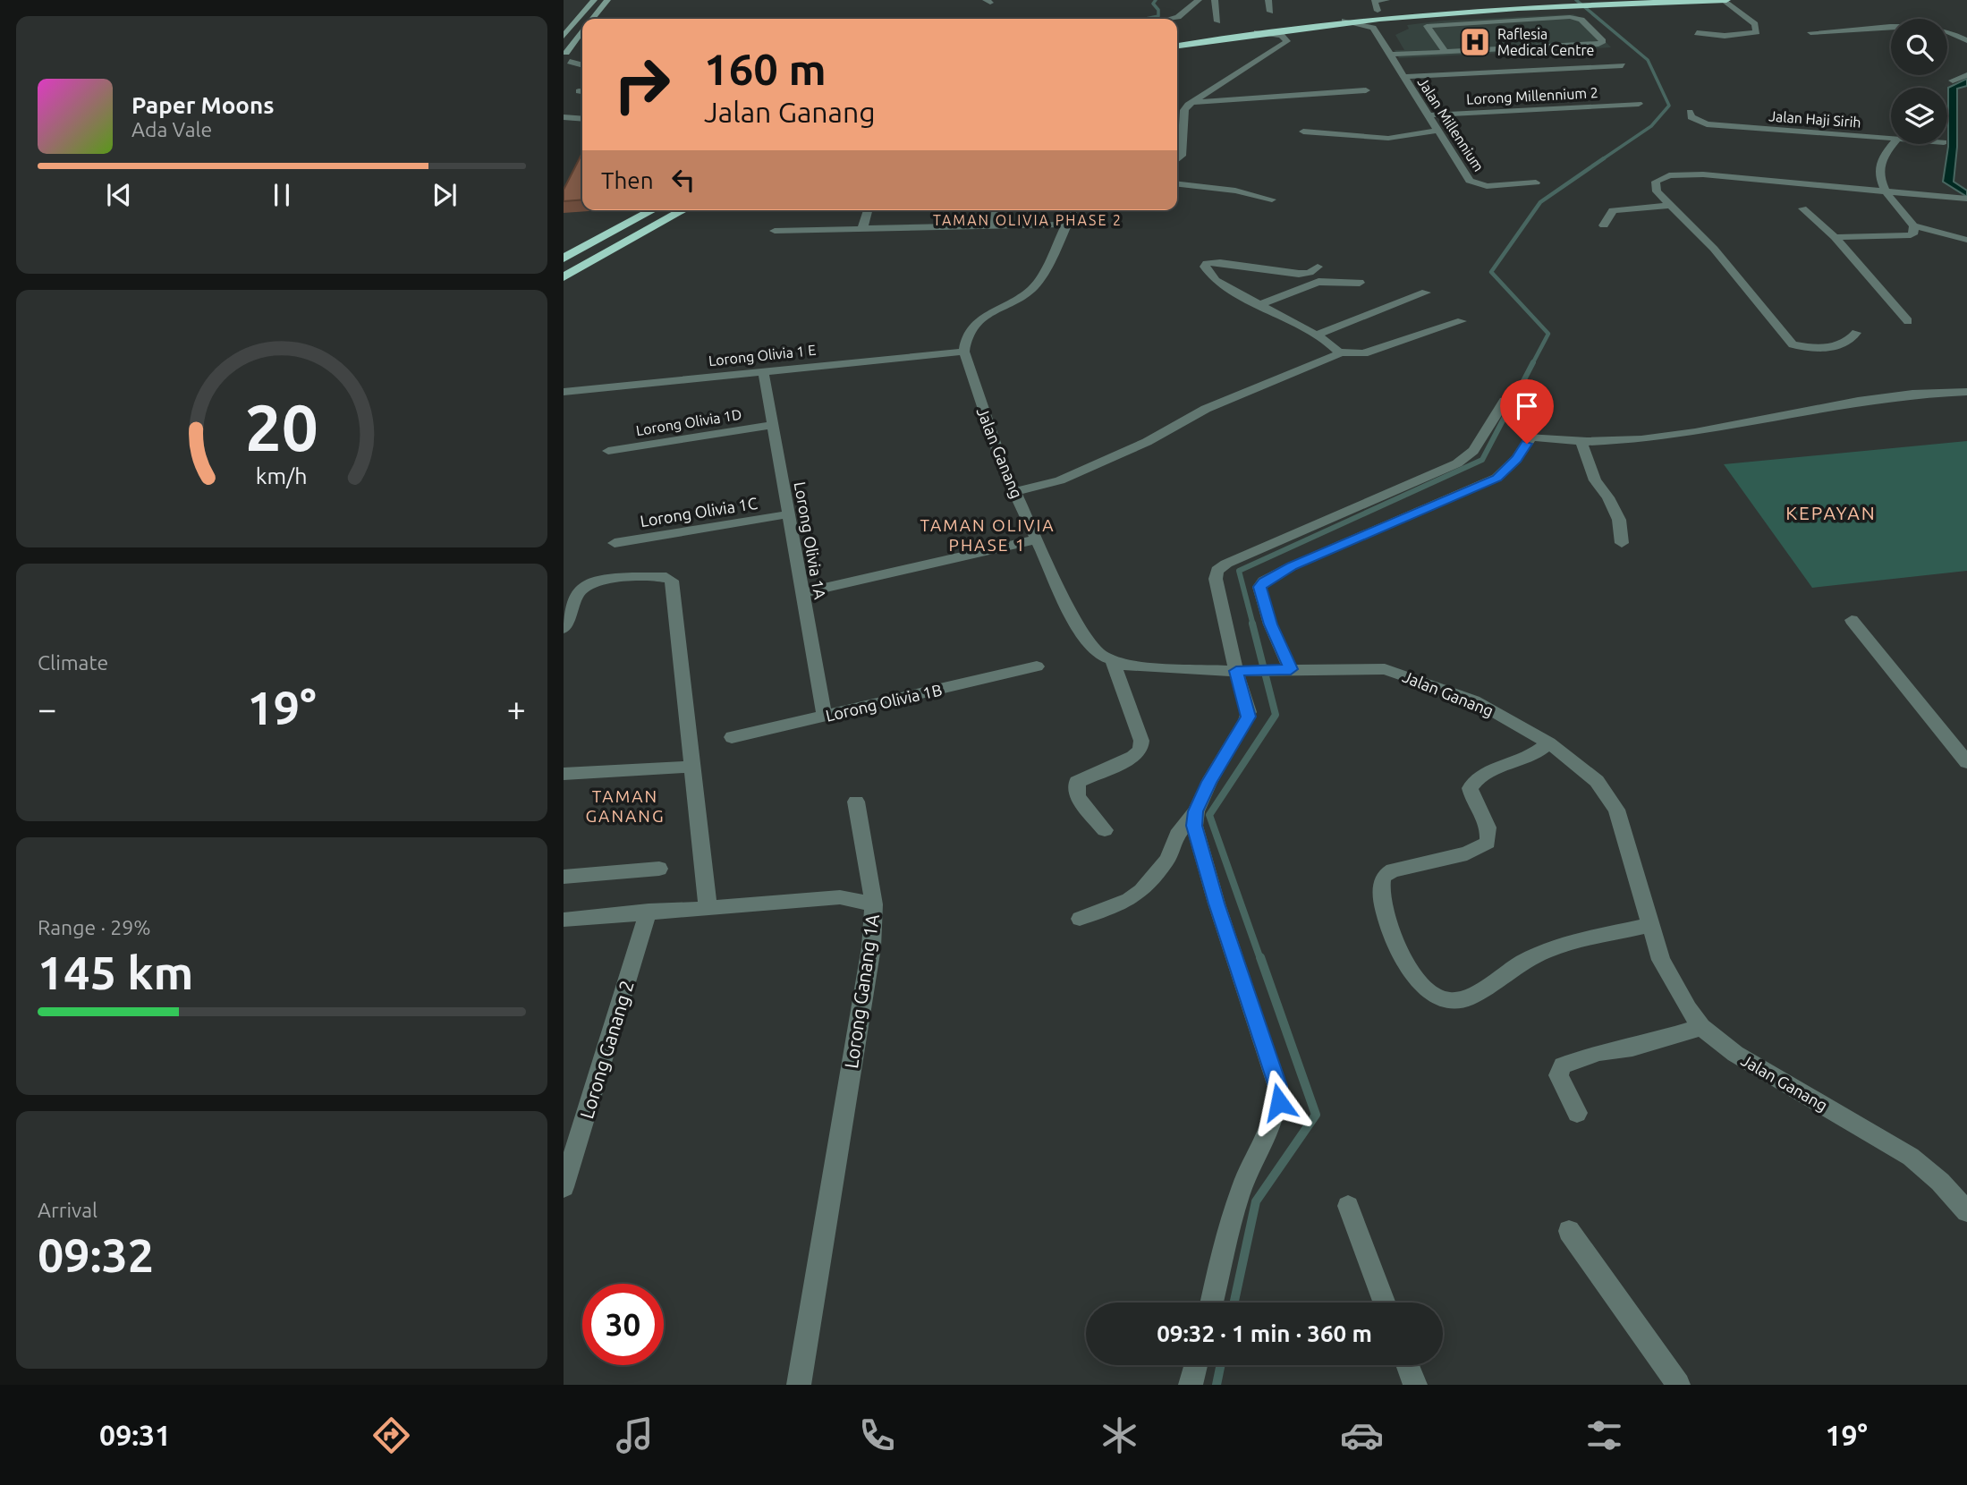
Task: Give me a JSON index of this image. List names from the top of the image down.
{
  "streets": {
    "street": [
      "Lorong Millennium 2",
      "Jalan Haji Sirih",
      "Jalan Millennium",
      "Lorong Olivia 1 E",
      "Lorong Olivia 1D",
      "Jalan Ganang",
      "Lorong Olivia 1C",
      "Lorong Olivia 1A",
      "Lorong Olivia 1B",
      "Lorong Ganang 1A",
      "Lorong Ganang 2"
    ]
  },
  "crossings": [
    ["Lorong Millennium 2", "Jalan Millennium"],
    ["Lorong Olivia 1 E", "Jalan Ganang"],
    ["Lorong Olivia 1 E", "Lorong Olivia 1A"],
    ["Lorong Olivia 1D", "Lorong Olivia 1A"],
    ["Lorong Olivia 1C", "Lorong Olivia 1A"],
    ["Lorong Olivia 1A", "Lorong Olivia 1B"],
    ["Lorong Ganang 1A", "Lorong Ganang 2"]
  ],
  "districts": [
    "TAMAN OLIVIA PHASE 2",
    "KEPAYAN",
    "TAMAN OLIVIA PHASE 1",
    "TAMAN GANANG"
  ],
  "places": {
    "hospital": ["Raflesia Medical Centre"]
  },
  "page": {
    "turn": ["160 m", "Jalan Ganang"],
    "song": ["Paper Moons", "Ada Vale"],
    "then": "Then",
    "tile": [
      "Climate",
      ["Range · 29%", "145 km"],
      ["Arrival", "09:32"]
    ],
    "heat": ["−", "19°", "+"],
    "limit": "30",
    "trip": "09:32 · 1 min · 360 m",
    "tabs": ["09:31", "19°"],
    "gauge": ["20", "km/h"]
  }
}
